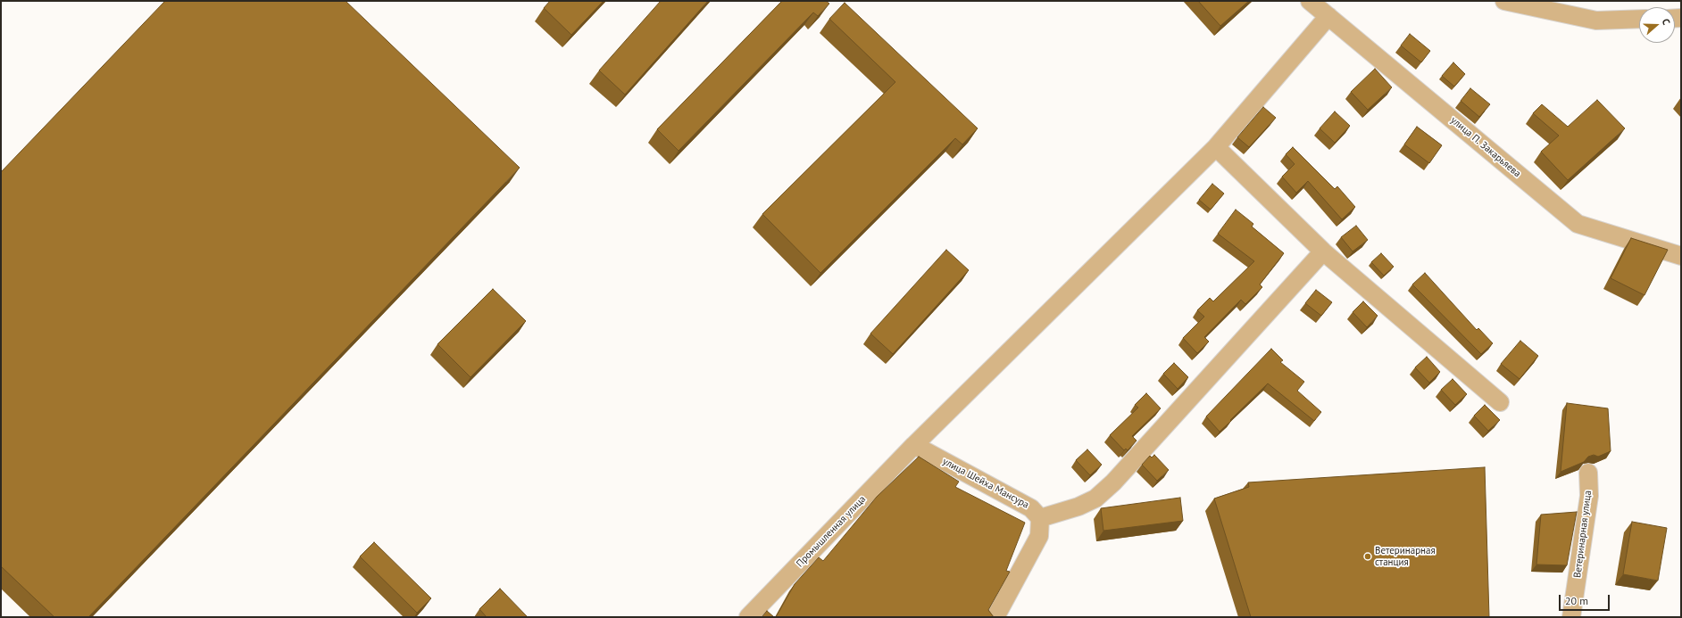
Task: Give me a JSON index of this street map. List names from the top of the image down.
{
  "streets": {
    "street": [
      "улица П. Закарьяева",
      "улица Шейха Мансура",
      "Промышленная улица",
      "Ветеринарная улица"
    ]
  },
  "crossings": [
    ["улица П. Закарьяева", "Промышленная улица"],
    ["улица Шейха Мансура", "Промышленная улица"]
  ],
  "places": ["Ветеринарная станция"],
  "scale_bar": "20 m",
  "north": "right"
}
